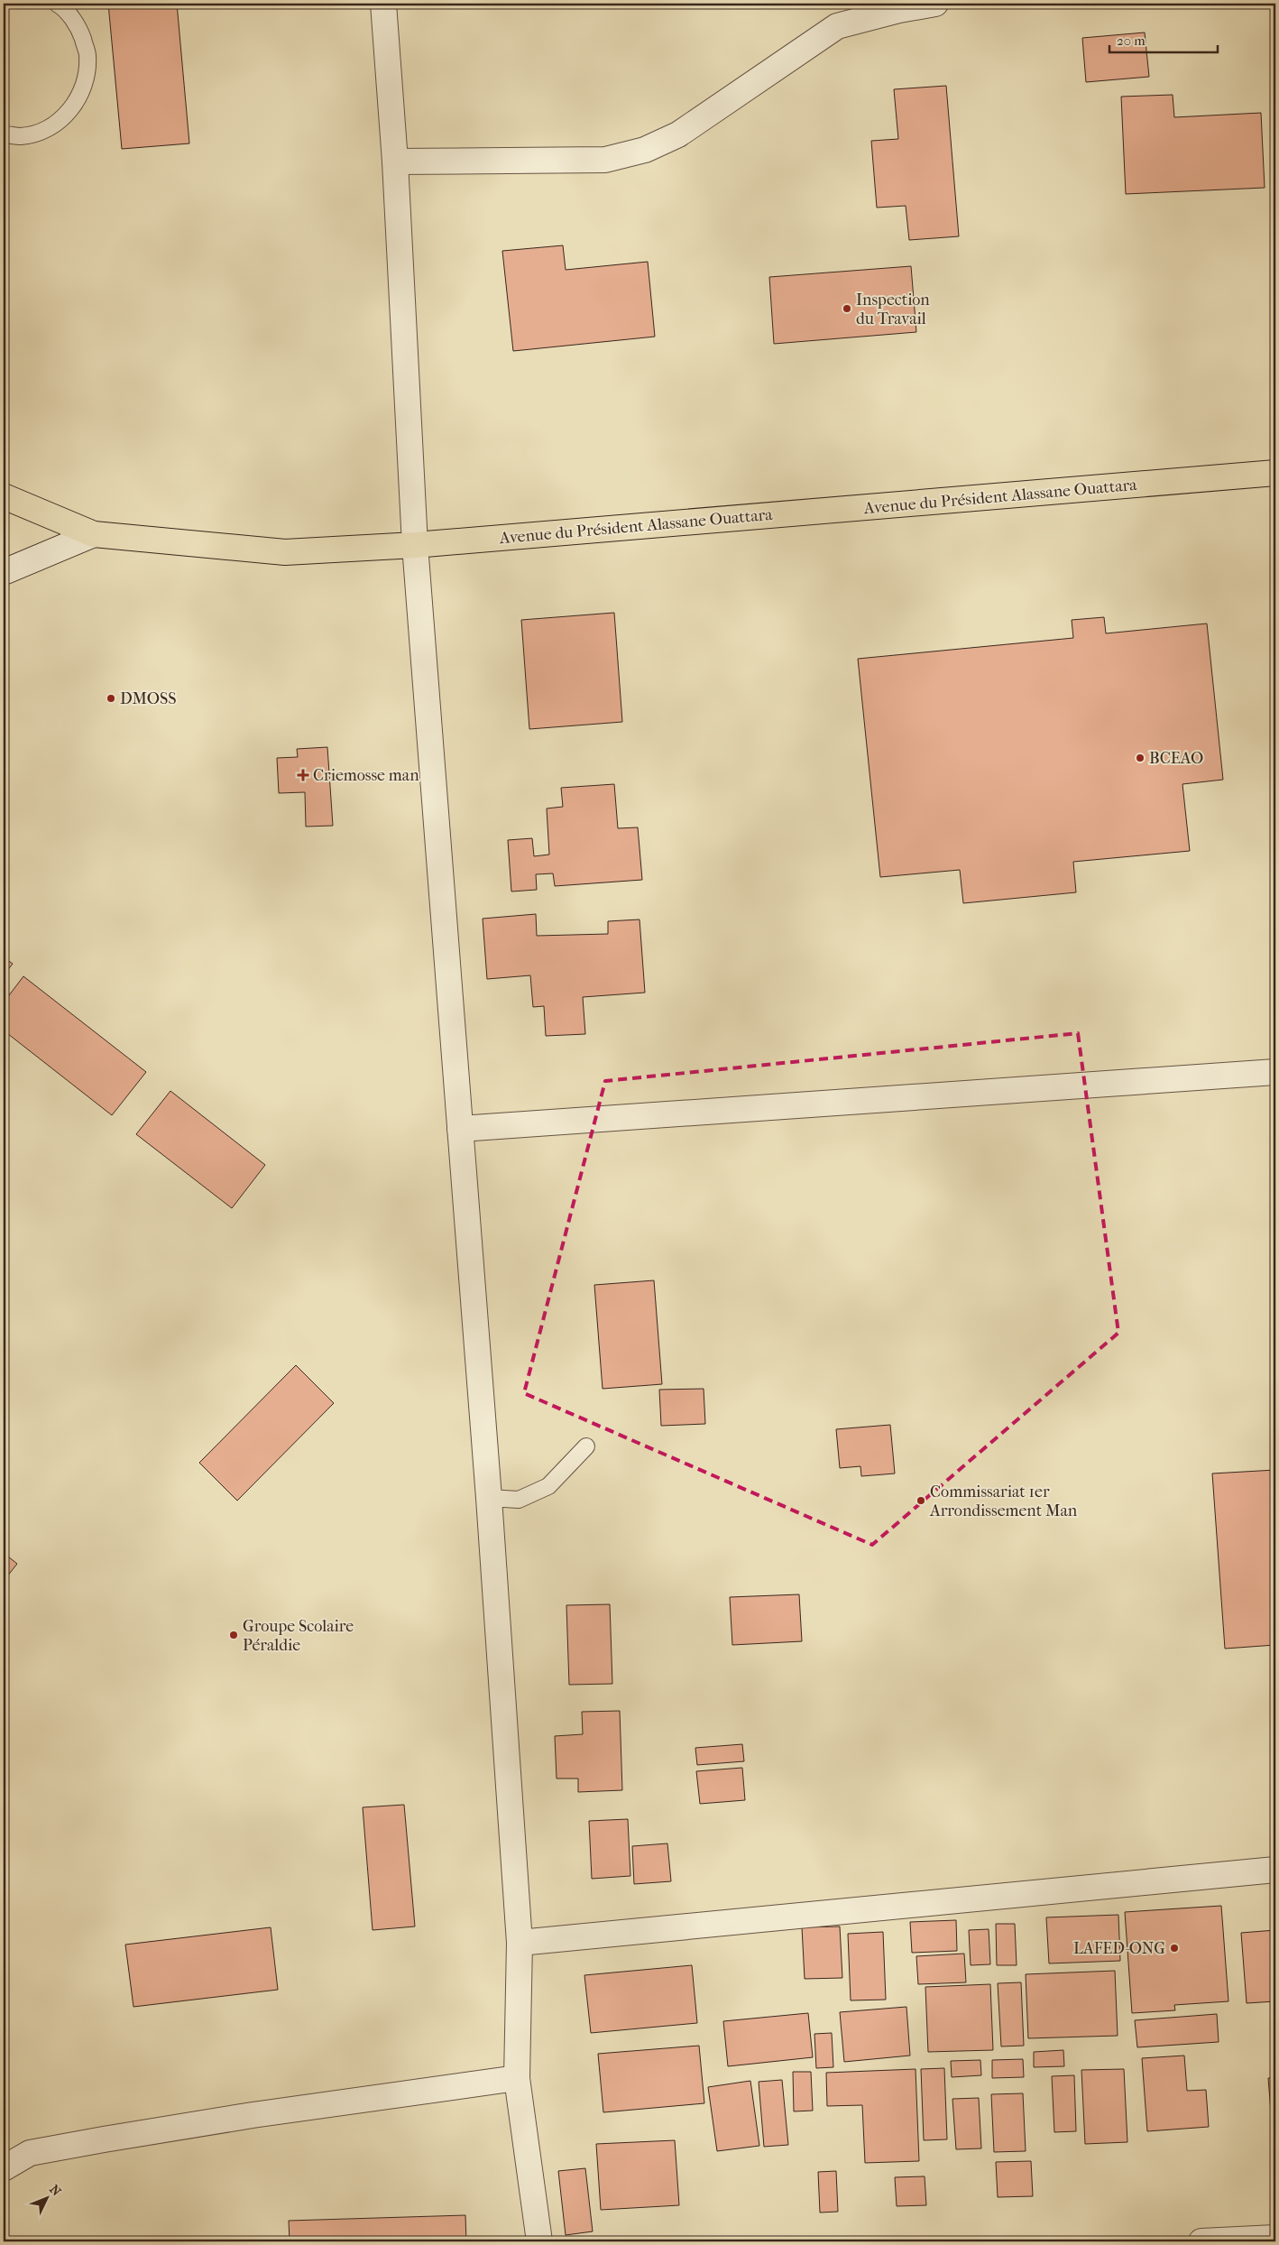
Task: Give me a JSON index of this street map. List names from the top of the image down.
{
  "streets": {
    "main road": ["Avenue du Président Alassane Ouattara"]
  },
  "places": {
    "other": [
      "Inspection du Travail",
      "DMOSS",
      "BCEAO",
      "Commissariat 1er Arrondissement Man",
      "Groupe Scolaire Péraldie",
      "LAFED-ONG"
    ],
    "health": ["Criemosse man"]
  },
  "scale_bar": "20 m",
  "north": "top right"
}
